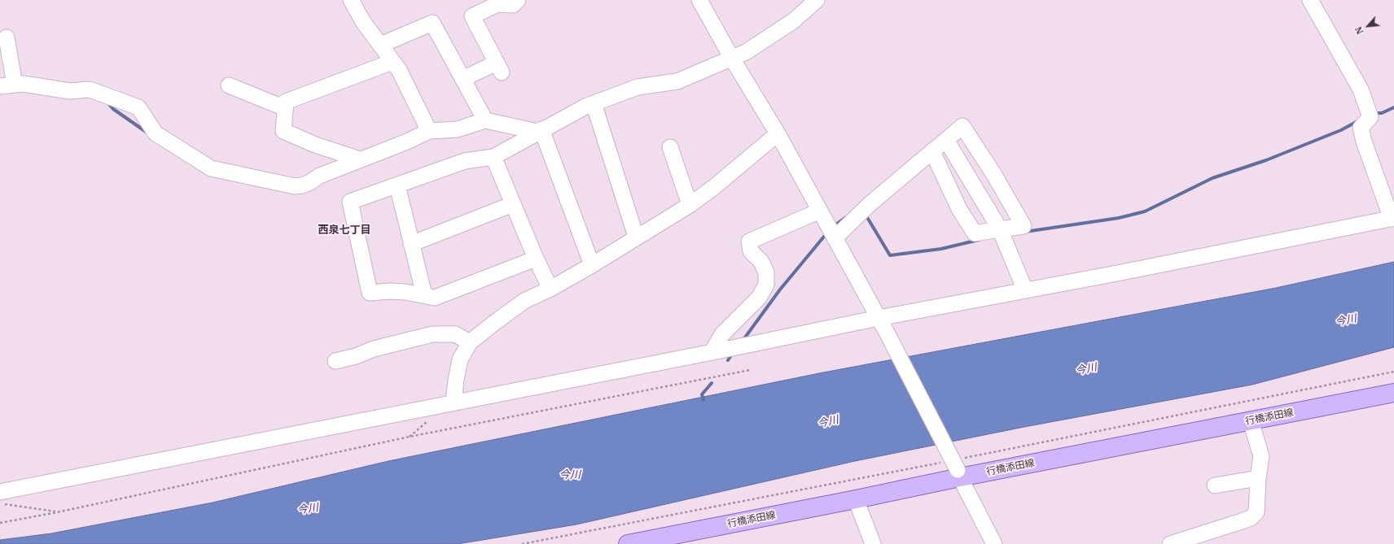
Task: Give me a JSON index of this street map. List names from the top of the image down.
{
  "streets": {
    "main road": ["行橋添田線"]
  },
  "districts": ["西泉七丁目"],
  "water": ["今川"],
  "north": "bottom left"
}
